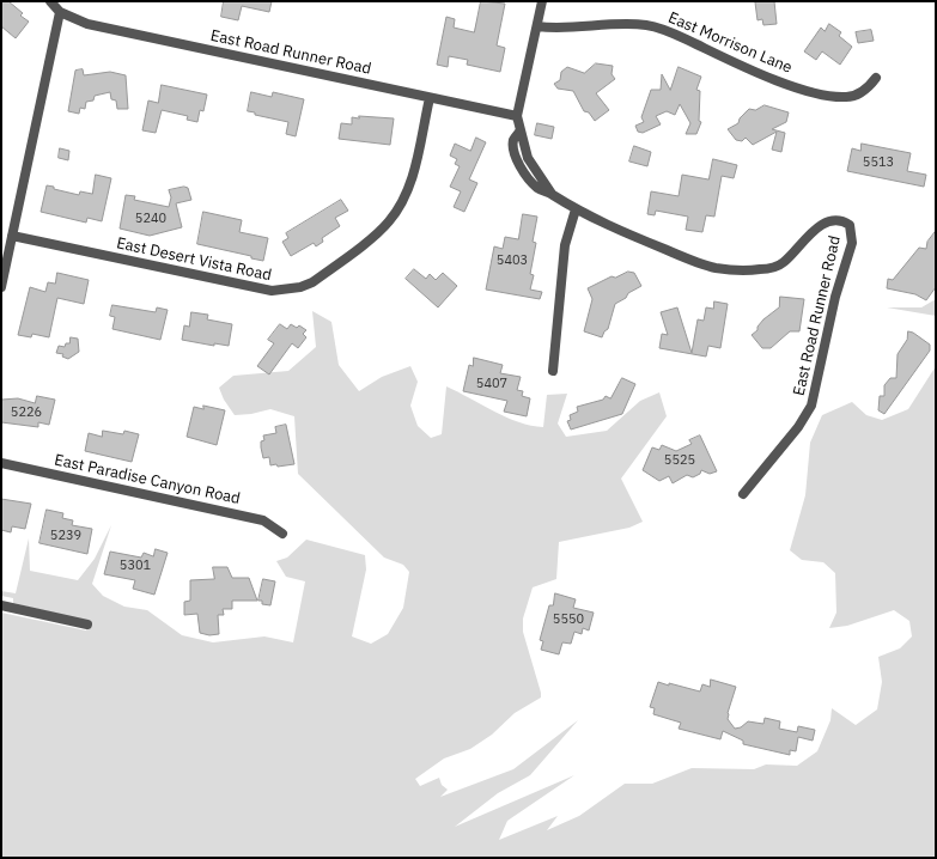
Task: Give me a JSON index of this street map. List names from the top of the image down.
{
  "streets": {
    "street": [
      "East Morrison Lane",
      "East Road Runner Road",
      "East Desert Vista Road",
      "East Paradise Canyon Road"
    ]
  },
  "crossings": [
    ["East Road Runner Road", "East Desert Vista Road"]
  ],
  "house_numbers": [
    "5513",
    "5240",
    "5403",
    "5407",
    "5226",
    "5525",
    "5239",
    "5301",
    "5550"
  ]
}
